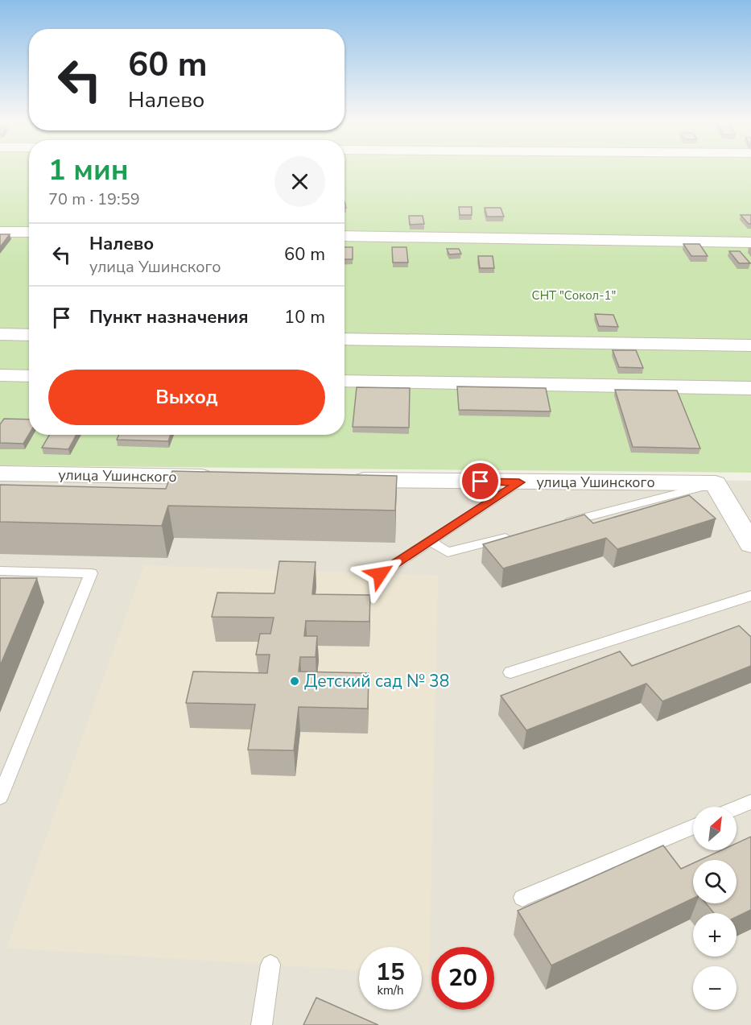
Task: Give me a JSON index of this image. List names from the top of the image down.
{
  "streets": {
    "street": ["улица Ушинского"]
  },
  "parks": ["СНТ \"Сокол-1\""],
  "places": ["Детский сад № 38"],
  "north": "top right",
  "page": {
    "turn": ["60 m", "Налево"],
    "heading": ["1 мин", "70 m · 19:59"],
    "list": [
      {
        "name": "Налево",
        "note": "улица Ушинского",
        "value": "60 m"
      },
      {
        "name": "Пункт назначения",
        "value": "10 m"
      }
    ],
    "buttons": "Выход",
    "map_buttons": ["+", "−"],
    "speed": "15 km/h",
    "limit": "20"
  }
}
